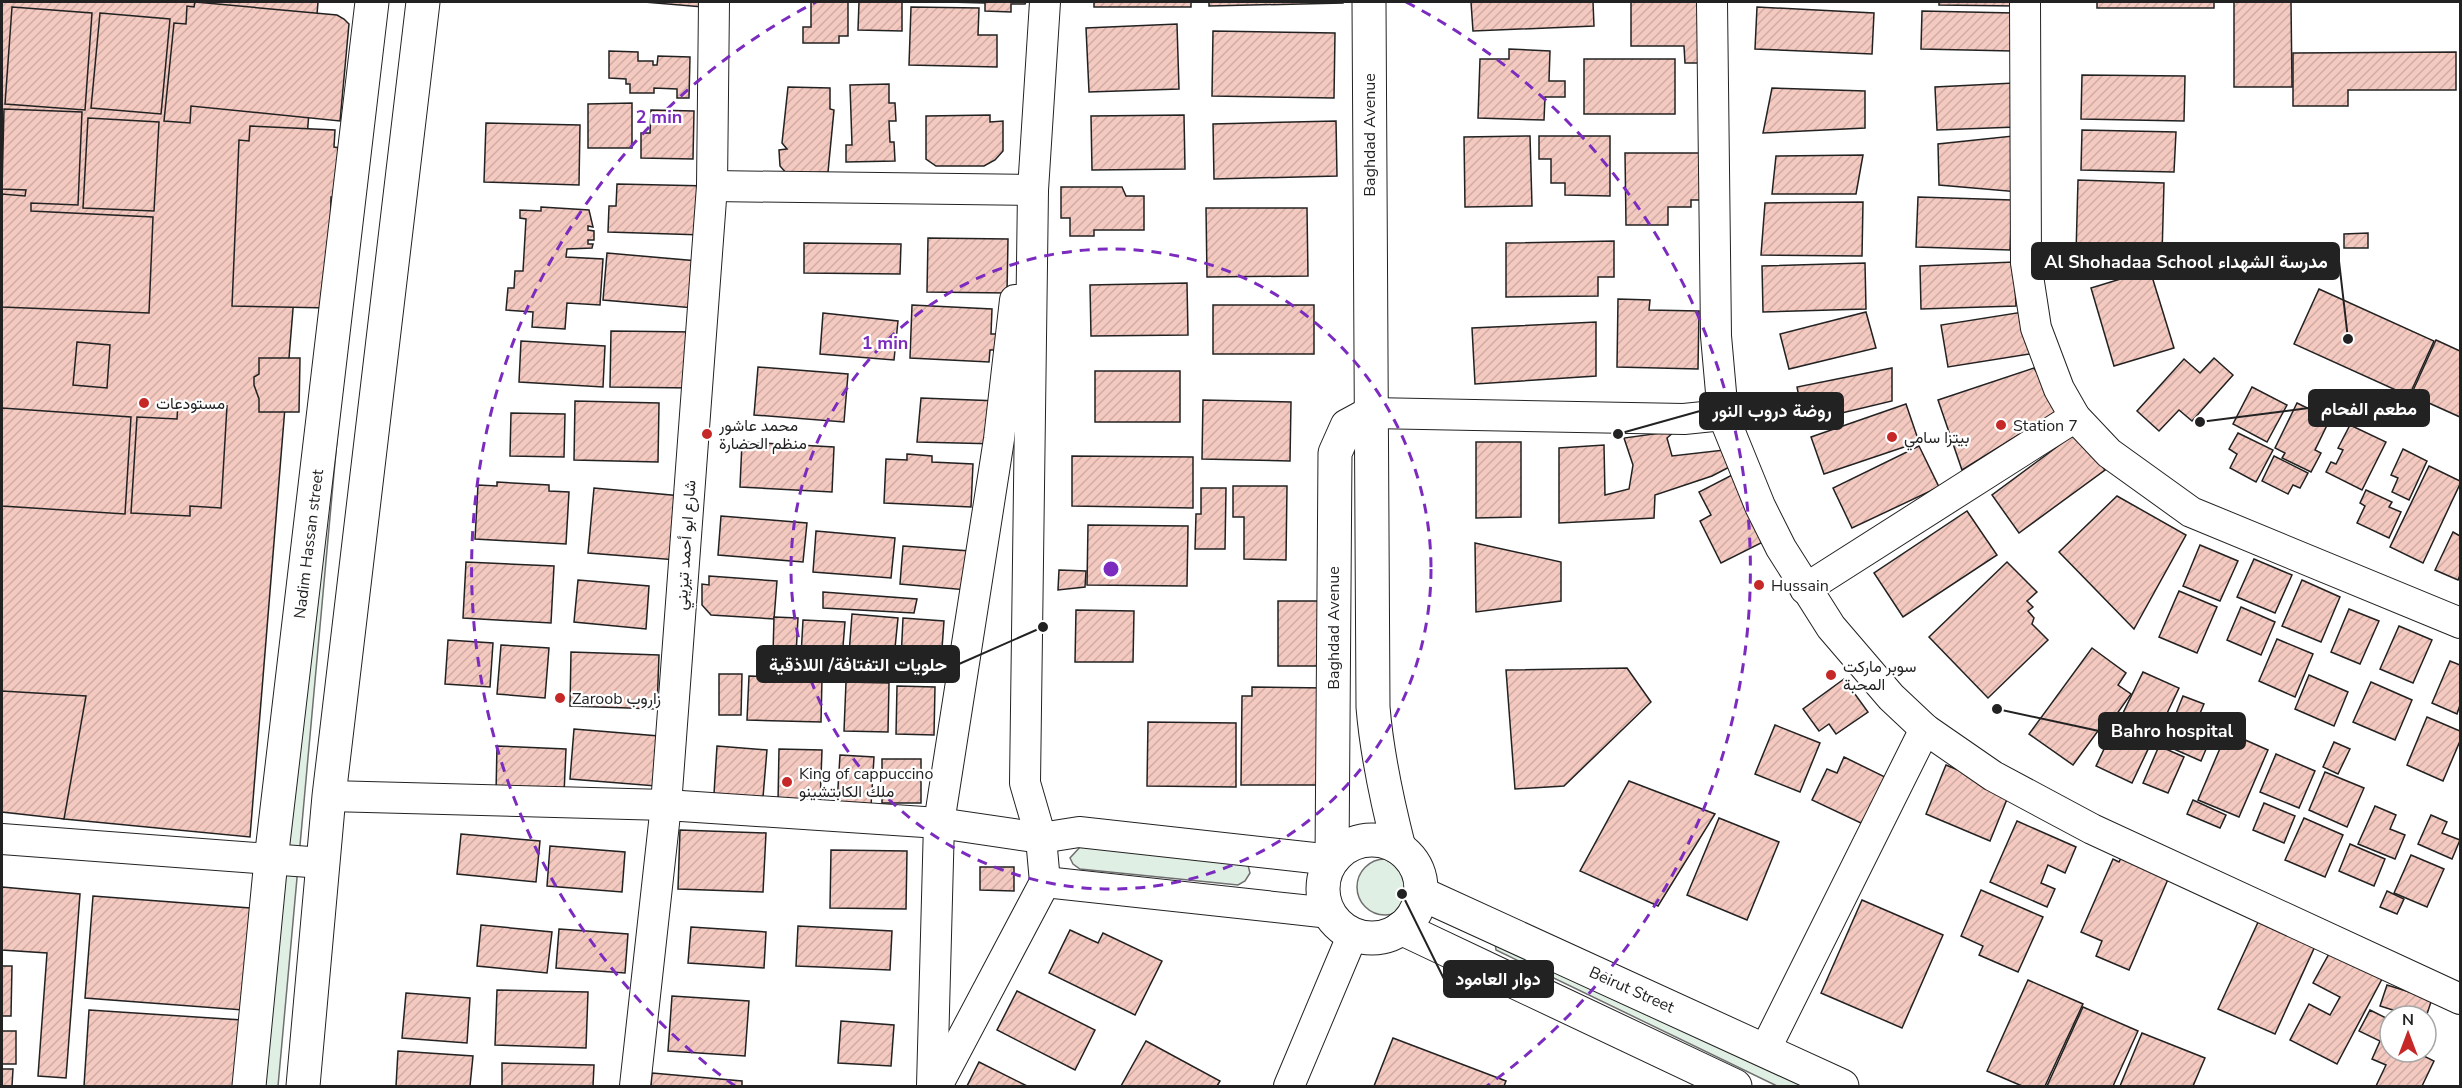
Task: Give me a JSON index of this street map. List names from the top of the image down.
{
  "streets": {
    "main road": ["Baghdad Avenue", "Nadim Hassan street", "Beirut Street"],
    "street": ["شارع ابو أحمد تيزيني"]
  },
  "crossings": [
    ["Baghdad Avenue", "Beirut Street"]
  ],
  "places": [
    "Al Shohadaa School مدرسة الشهداء",
    "مستودعات",
    "مطعم الفحام",
    "Station 7",
    "محمد عاشور منظم الحضارة",
    "روضة دروب النور",
    "بيتزا سامي",
    "Hussain",
    "حلويات التفتافة/ اللاذقية",
    "سوبر ماركت المحبة",
    "Zaroob زاروب",
    "Bahro hospital",
    "King of cappuccino ملك الكابتشينو",
    "دوار العامود"
  ],
  "north": "top",
  "rings": ["2 min", "1 min"]
}
